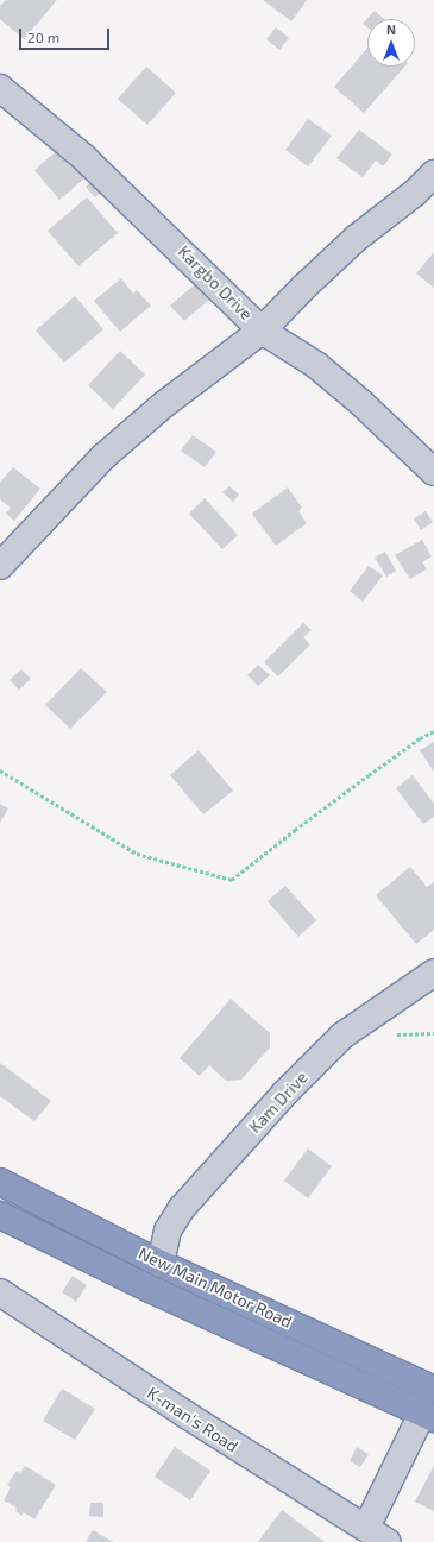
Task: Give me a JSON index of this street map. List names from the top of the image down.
{
  "streets": {
    "highway": ["New Main Motor Road"],
    "street": ["Kargbo Drive", "Kam Drive", "K-man's Road"]
  },
  "crossings": [
    ["Kam Drive", "New Main Motor Road"]
  ],
  "scale_bar": "20 m",
  "north": "top"
}
